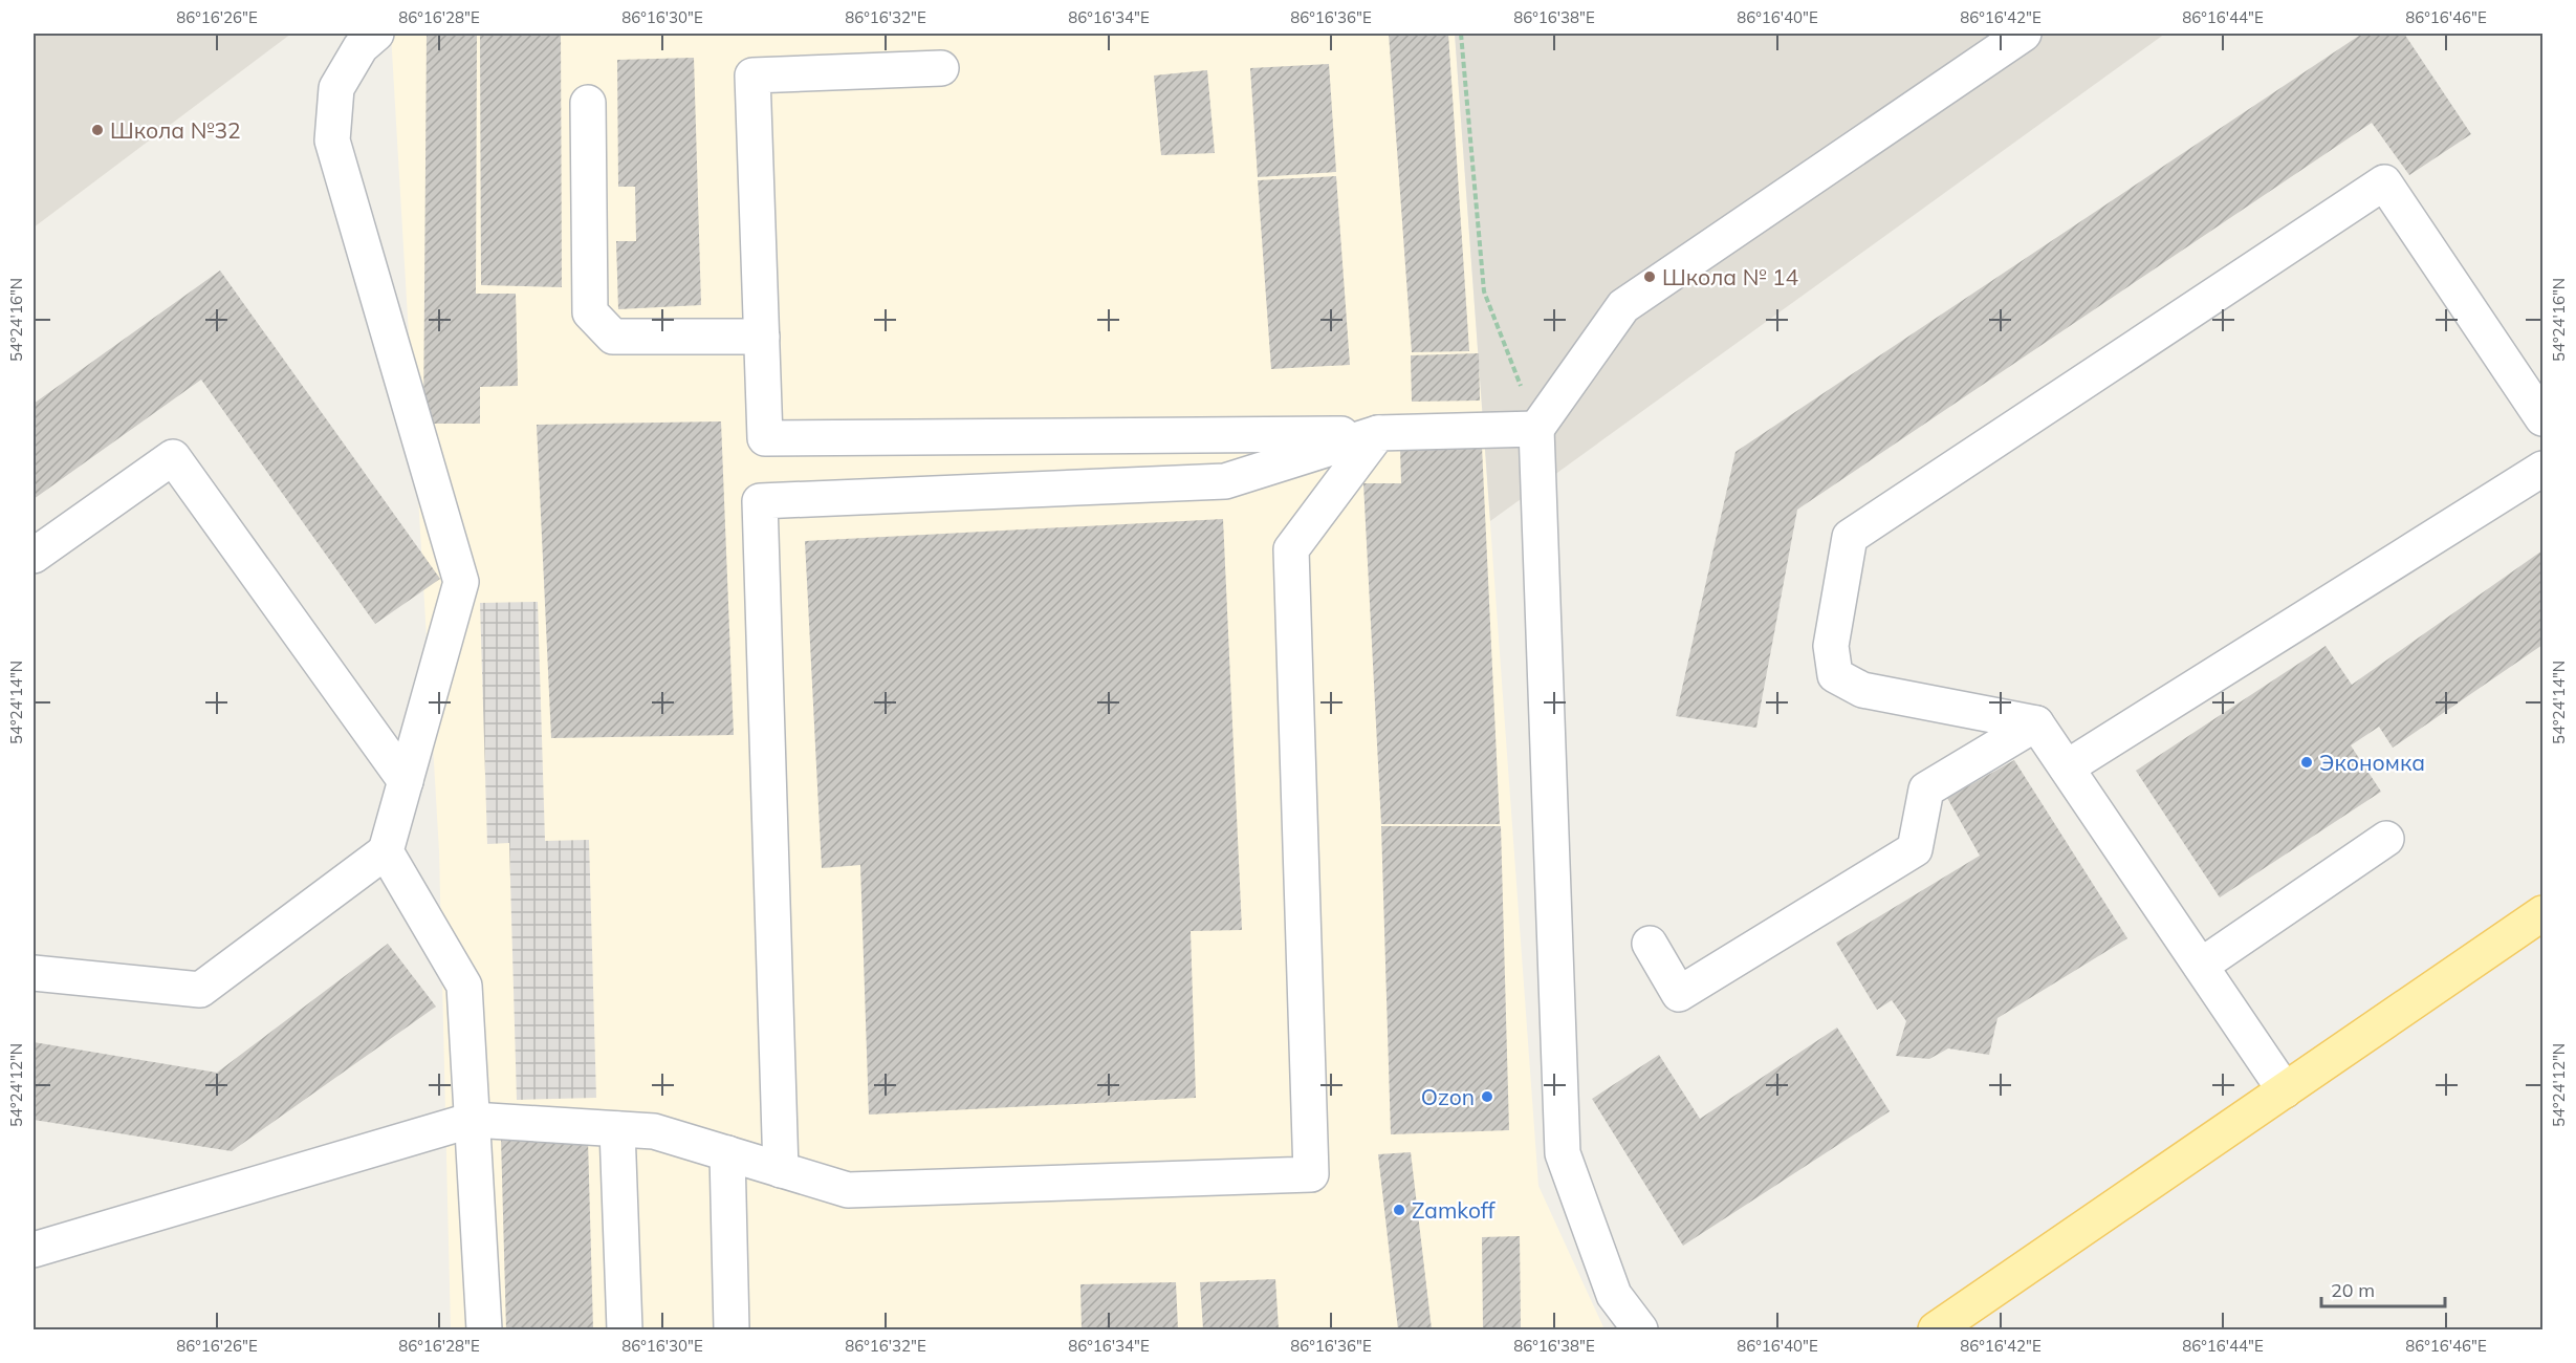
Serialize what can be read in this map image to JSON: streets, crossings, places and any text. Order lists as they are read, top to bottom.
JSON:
{
  "places": [
    "Школа №32",
    "Школа № 14",
    "Экономка",
    "Ozon",
    "Zamkoff"
  ],
  "scale_bar": "20 m",
  "coordinates": [
    "86°16'26\"E",
    "86°16'28\"E",
    "86°16'30\"E",
    "86°16'32\"E",
    "86°16'34\"E",
    "86°16'36\"E",
    "86°16'38\"E",
    "86°16'40\"E",
    "86°16'42\"E",
    "86°16'44\"E",
    "86°16'46\"E",
    "54°24'16\"N",
    "54°24'14\"N",
    "54°24'12\"N"
  ]
}
